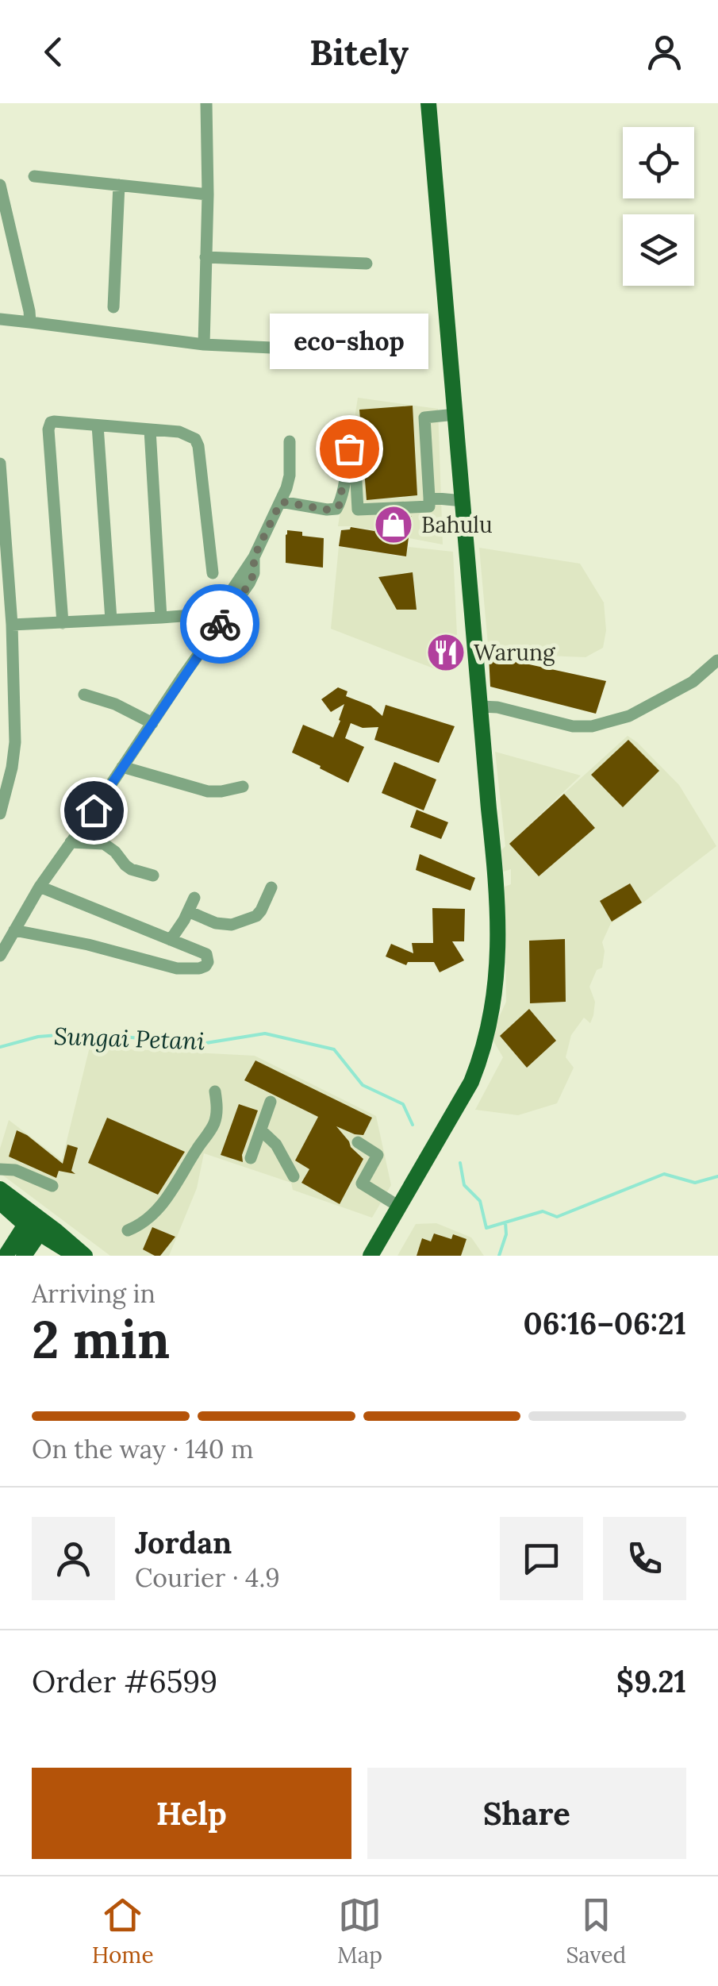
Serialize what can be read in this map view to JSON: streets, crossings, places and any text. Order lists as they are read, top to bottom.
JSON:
{
  "water": ["Sungai Petani"],
  "places": {
    "other": ["eco-shop"],
    "shop": ["Bahulu"],
    "restaurant": ["Warung"]
  },
  "page": {
    "header": "Bitely",
    "bubble": "eco-shop",
    "heading": ["2 min", "Arriving in", "06:16–06:21"],
    "panel": [
      "Jordan",
      "Courier · 4.9",
      "Order #6599",
      "$9.21"
    ],
    "bar": "On the way · 140 m",
    "buttons": ["Help", "Share"],
    "tabs": ["Home", "Map", "Saved"]
  }
}
